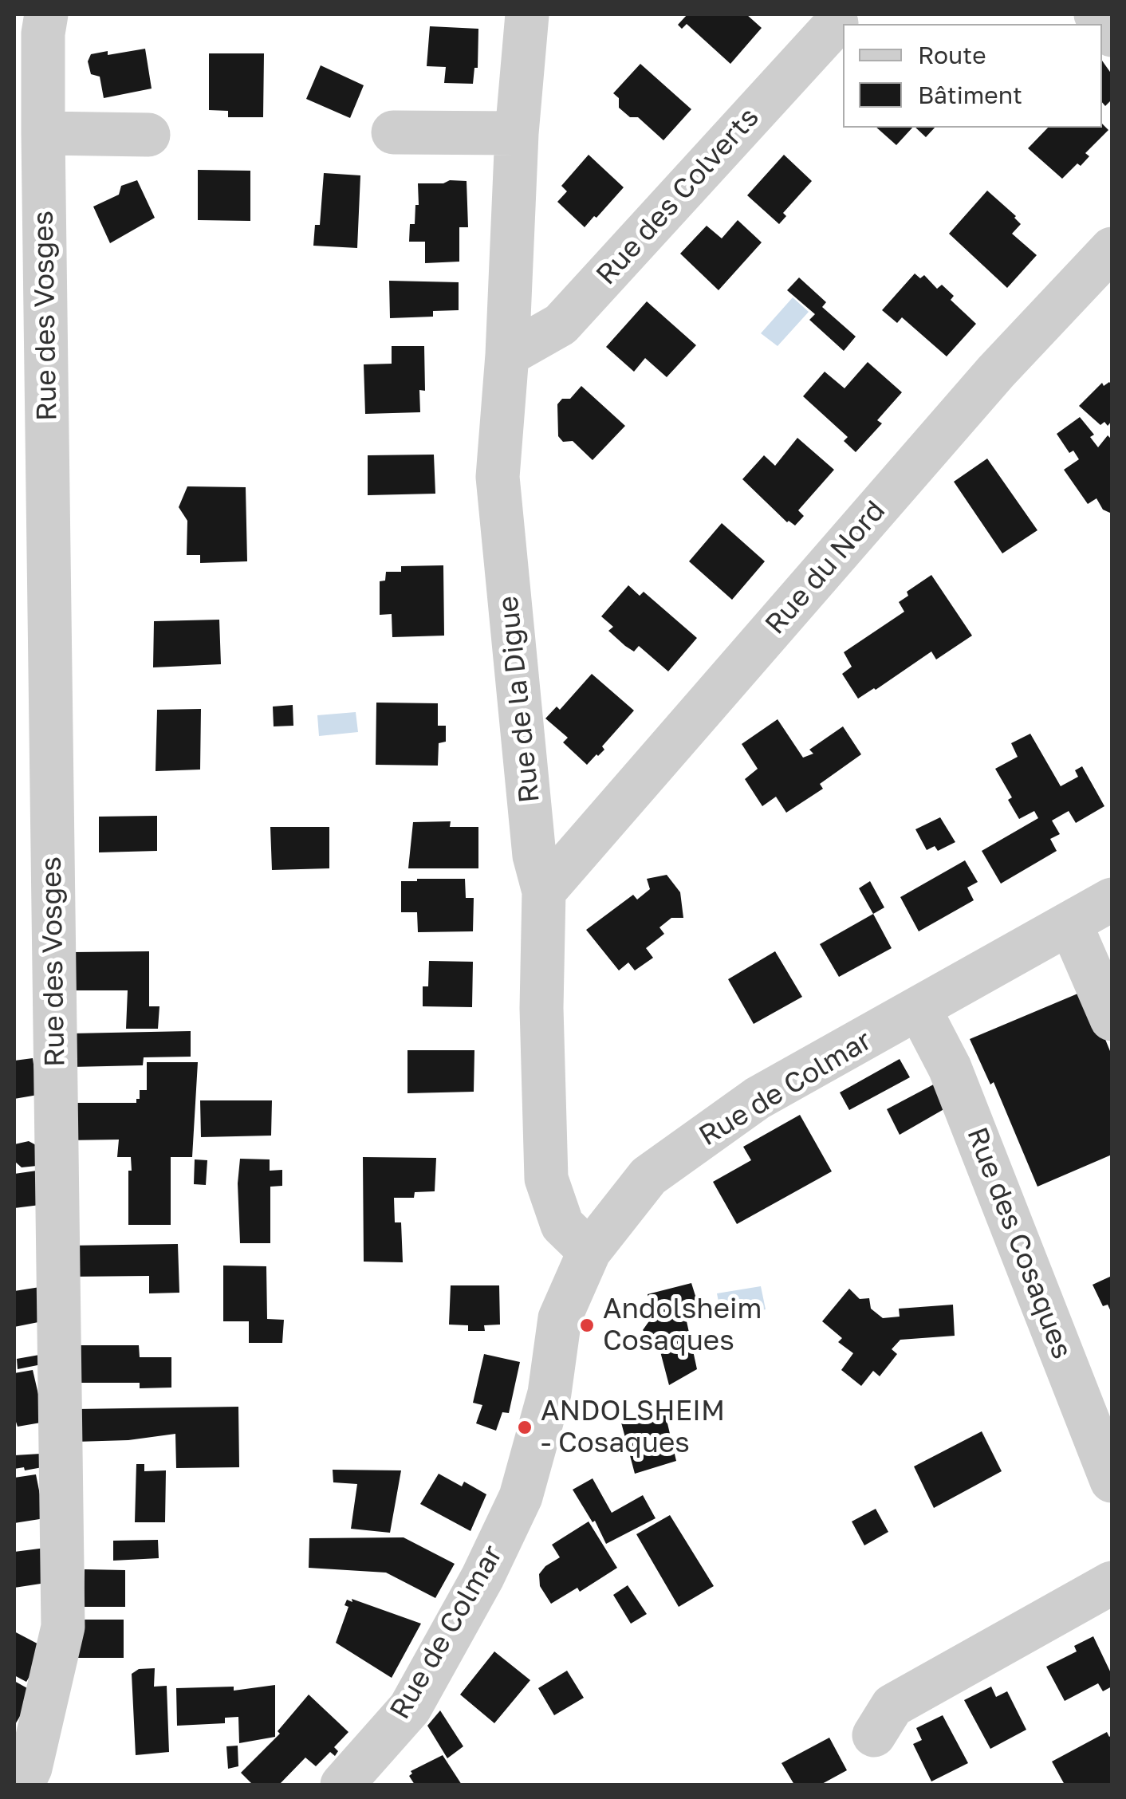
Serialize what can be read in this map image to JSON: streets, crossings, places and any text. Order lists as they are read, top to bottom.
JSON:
{
  "streets": {
    "street": [
      "Rue des Colverts",
      "Rue des Vosges",
      "Rue du Nord",
      "Rue de la Digue",
      "Rue de Colmar",
      "Rue des Cosaques"
    ]
  },
  "crossings": [
    ["Rue des Colverts", "Rue de la Digue"],
    ["Rue du Nord", "Rue de la Digue"],
    ["Rue de la Digue", "Rue de Colmar"],
    ["Rue de Colmar", "Rue des Cosaques"]
  ],
  "places": ["Andolsheim Cosaques", "ANDOLSHEIM - Cosaques"],
  "legend": ["Route", "Bâtiment"]
}
